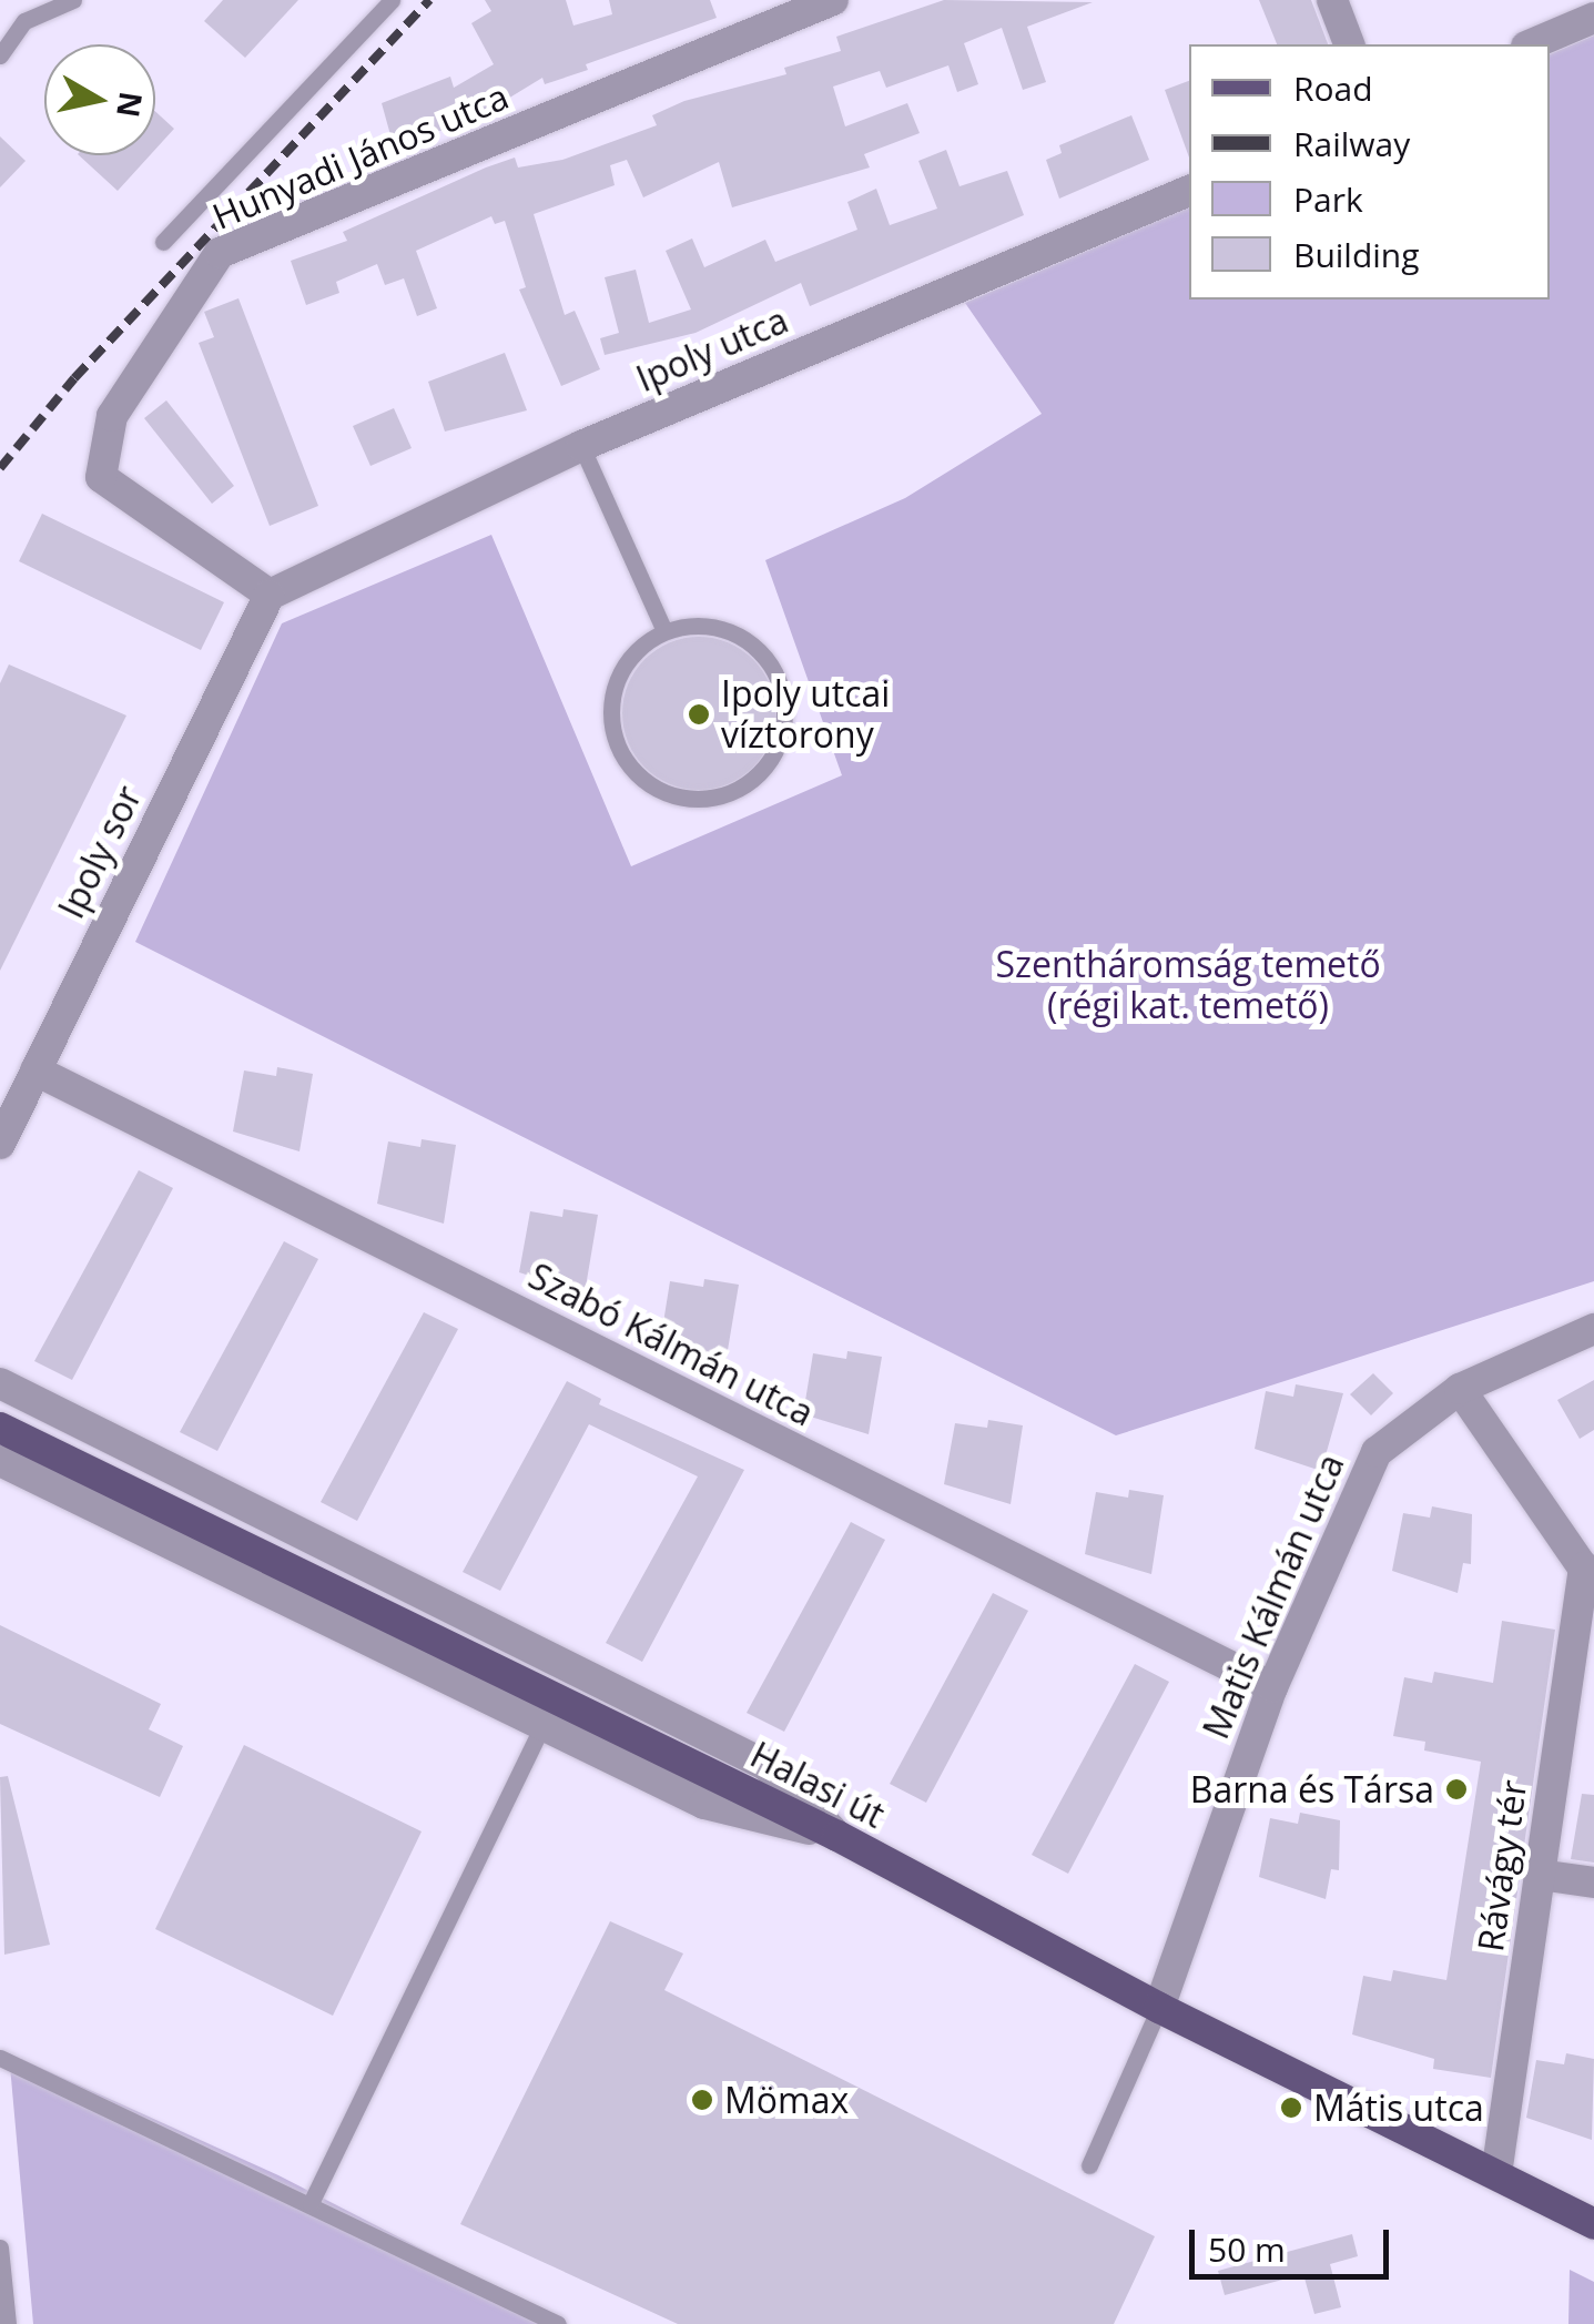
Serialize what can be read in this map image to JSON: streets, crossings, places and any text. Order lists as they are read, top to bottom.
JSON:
{
  "streets": {
    "main road": ["Halasi út"],
    "street": [
      "Hunyadi János utca",
      "Ipoly utca",
      "Ipoly sor",
      "Szabó Kálmán utca",
      "Matis Kálmán utca",
      "Rávágy tér"
    ]
  },
  "crossings": [
    ["Hunyadi János utca", "Ipoly utca"],
    ["Hunyadi János utca", "Ipoly sor"],
    ["Ipoly utca", "Ipoly sor"],
    ["Ipoly sor", "Szabó Kálmán utca"],
    ["Szabó Kálmán utca", "Matis Kálmán utca"],
    ["Matis Kálmán utca", "Halasi út"],
    ["Halasi út", "Rávágy tér"]
  ],
  "parks": ["Szentháromság temető (régi kat. temető)"],
  "places": [
    "Ipoly utcai víztorony",
    "Barna és Társa",
    "Mömax",
    "Mátis utca"
  ],
  "legend": [
    "Road",
    "Railway",
    "Park",
    "Building"
  ],
  "scale_bar": "50 m",
  "north": "right"
}
